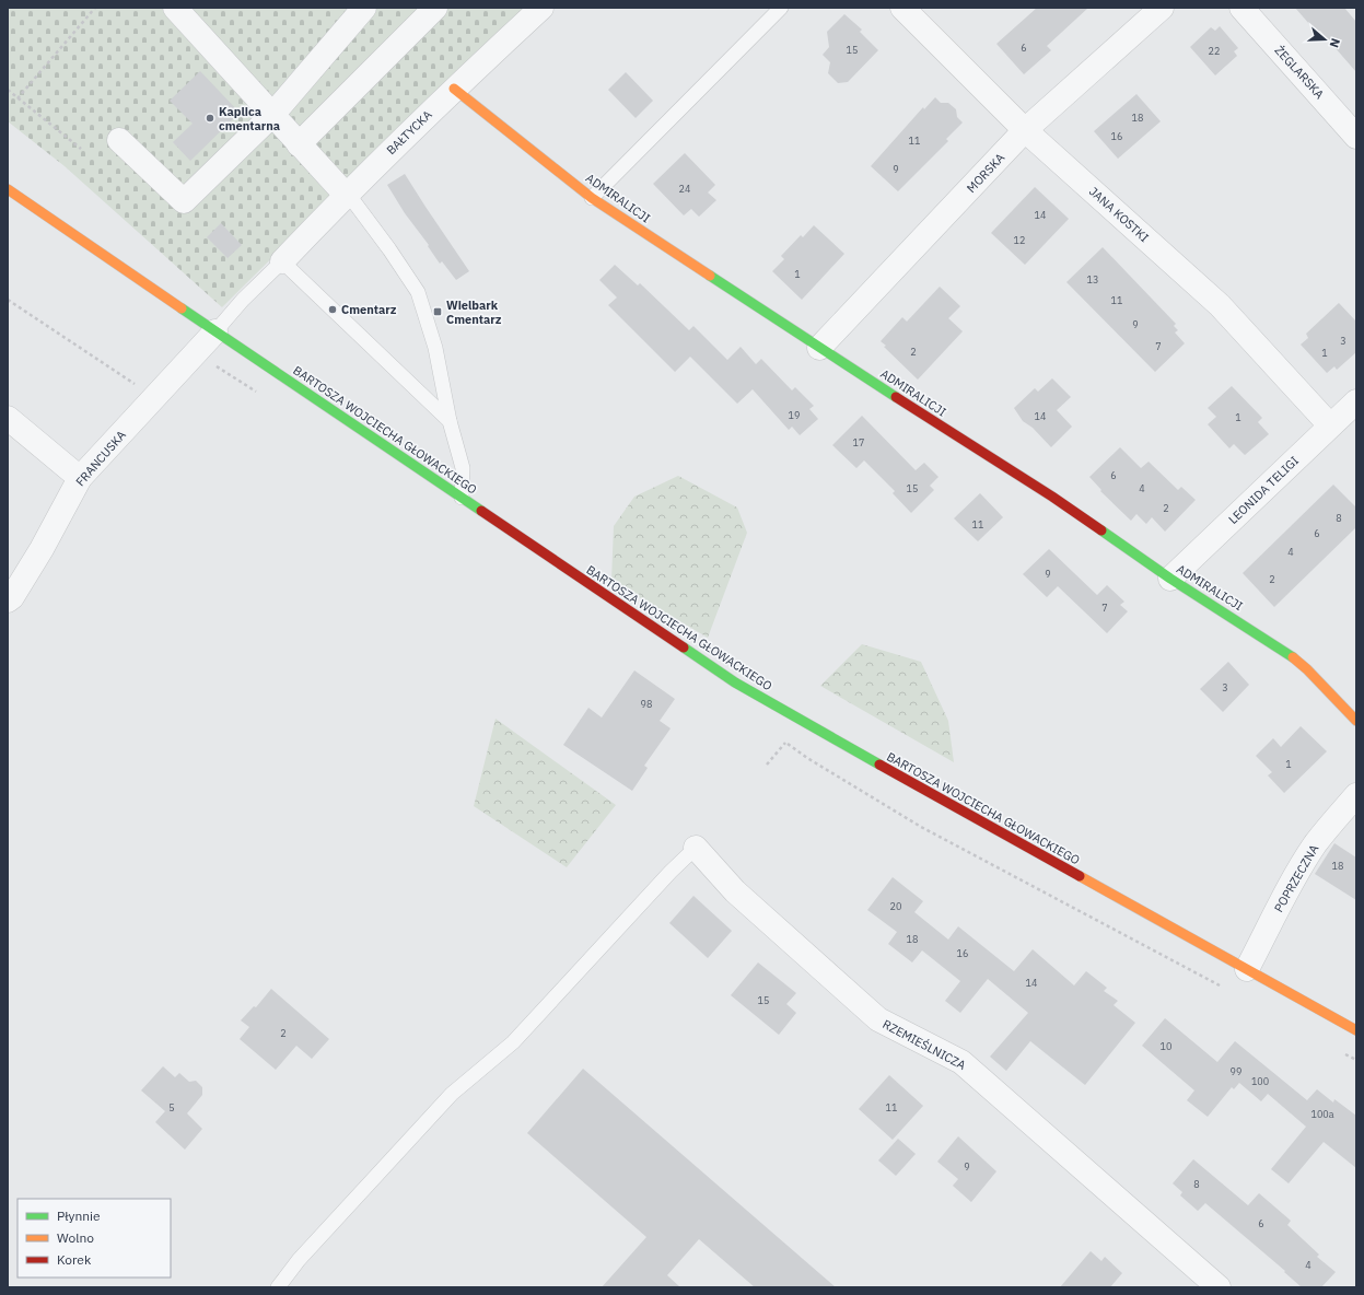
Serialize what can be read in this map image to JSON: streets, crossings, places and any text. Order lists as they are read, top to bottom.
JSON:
{
  "streets": {
    "main road": ["ADMIRALICJI", "BARTOSZA WOJCIECHA GŁOWACKIEGO"],
    "street": [
      "ŻEGLARSKA",
      "BAŁTYCKA",
      "MORSKA",
      "JANA KOSTKI",
      "FRANCUSKA",
      "LEONIDA TELIGI",
      "POPRZECZNA",
      "RZEMIEŚLNICZA"
    ]
  },
  "crossings": [
    ["BAŁTYCKA", "ADMIRALICJI"],
    ["MORSKA", "ADMIRALICJI"],
    ["MORSKA", "JANA KOSTKI"],
    ["ADMIRALICJI", "LEONIDA TELIGI"],
    ["JANA KOSTKI", "LEONIDA TELIGI"],
    ["BARTOSZA WOJCIECHA GŁOWACKIEGO", "FRANCUSKA"],
    ["BARTOSZA WOJCIECHA GŁOWACKIEGO", "POPRZECZNA"]
  ],
  "places": {
    "other": ["Kaplica cmentarna", "Cmentarz"],
    "transit": ["Wielbark Cmentarz"]
  },
  "house_numbers": [
    "6",
    "15",
    "22",
    "18",
    "16",
    "11",
    "9",
    "24",
    "14",
    "12",
    "1",
    "13",
    "11",
    "9",
    "3",
    "7",
    "2",
    "1",
    "19",
    "14",
    "1",
    "17",
    "6",
    "15",
    "4",
    "2",
    "8",
    "11",
    "6",
    "4",
    "9",
    "2",
    "7",
    "3",
    "98",
    "1",
    "18",
    "20",
    "18",
    "16",
    "14",
    "15",
    "2",
    "10",
    "99",
    "100",
    "5",
    "11",
    "100a",
    "9",
    "8",
    "6",
    "4"
  ],
  "legend": ["Płynnie", "Wolno", "Korek"],
  "north": "right"
}
